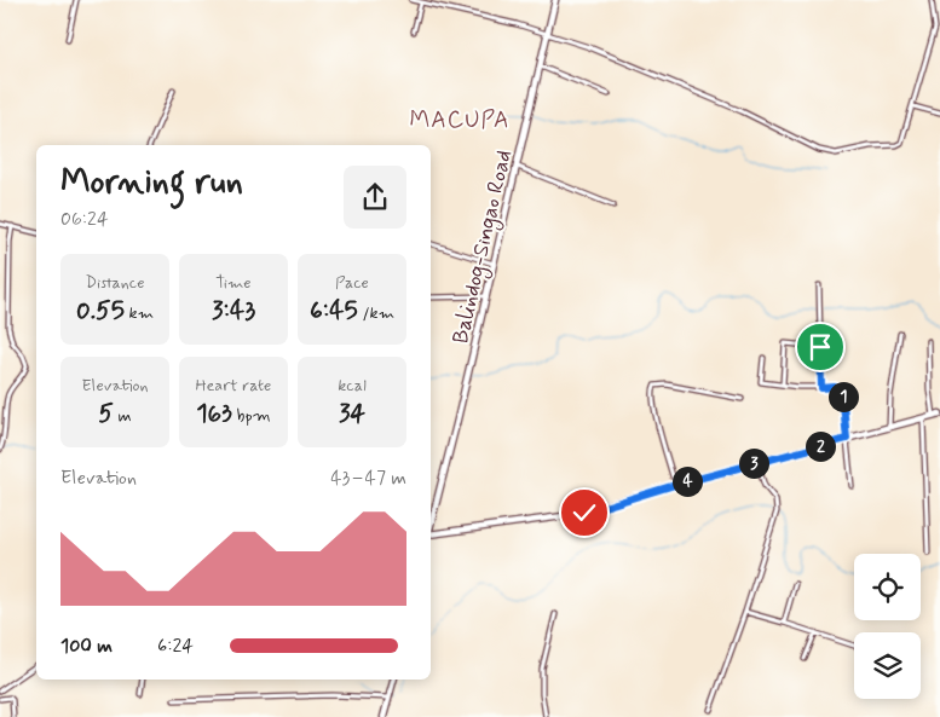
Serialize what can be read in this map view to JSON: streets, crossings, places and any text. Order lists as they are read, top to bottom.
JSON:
{
  "streets": {
    "street": ["Balindog-Singao Road"]
  },
  "districts": ["MACUPA"],
  "page": {
    "heading": ["Morning run", "06:24"],
    "stats": [
      ["Distance", "0.55 km"],
      ["Time", "3:43"],
      ["Pace", "6:45 /km"],
      ["Elevation", "5 m"],
      ["Heart rate", "163 bpm"],
      ["kcal", "34"]
    ],
    "pins": [
      "1",
      "2",
      "3",
      "4"
    ],
    "chart": ["Elevation", "43–47 m"],
    "list": [
      {
        "name": "100 m",
        "note": "6:24"
      }
    ]
  }
}
